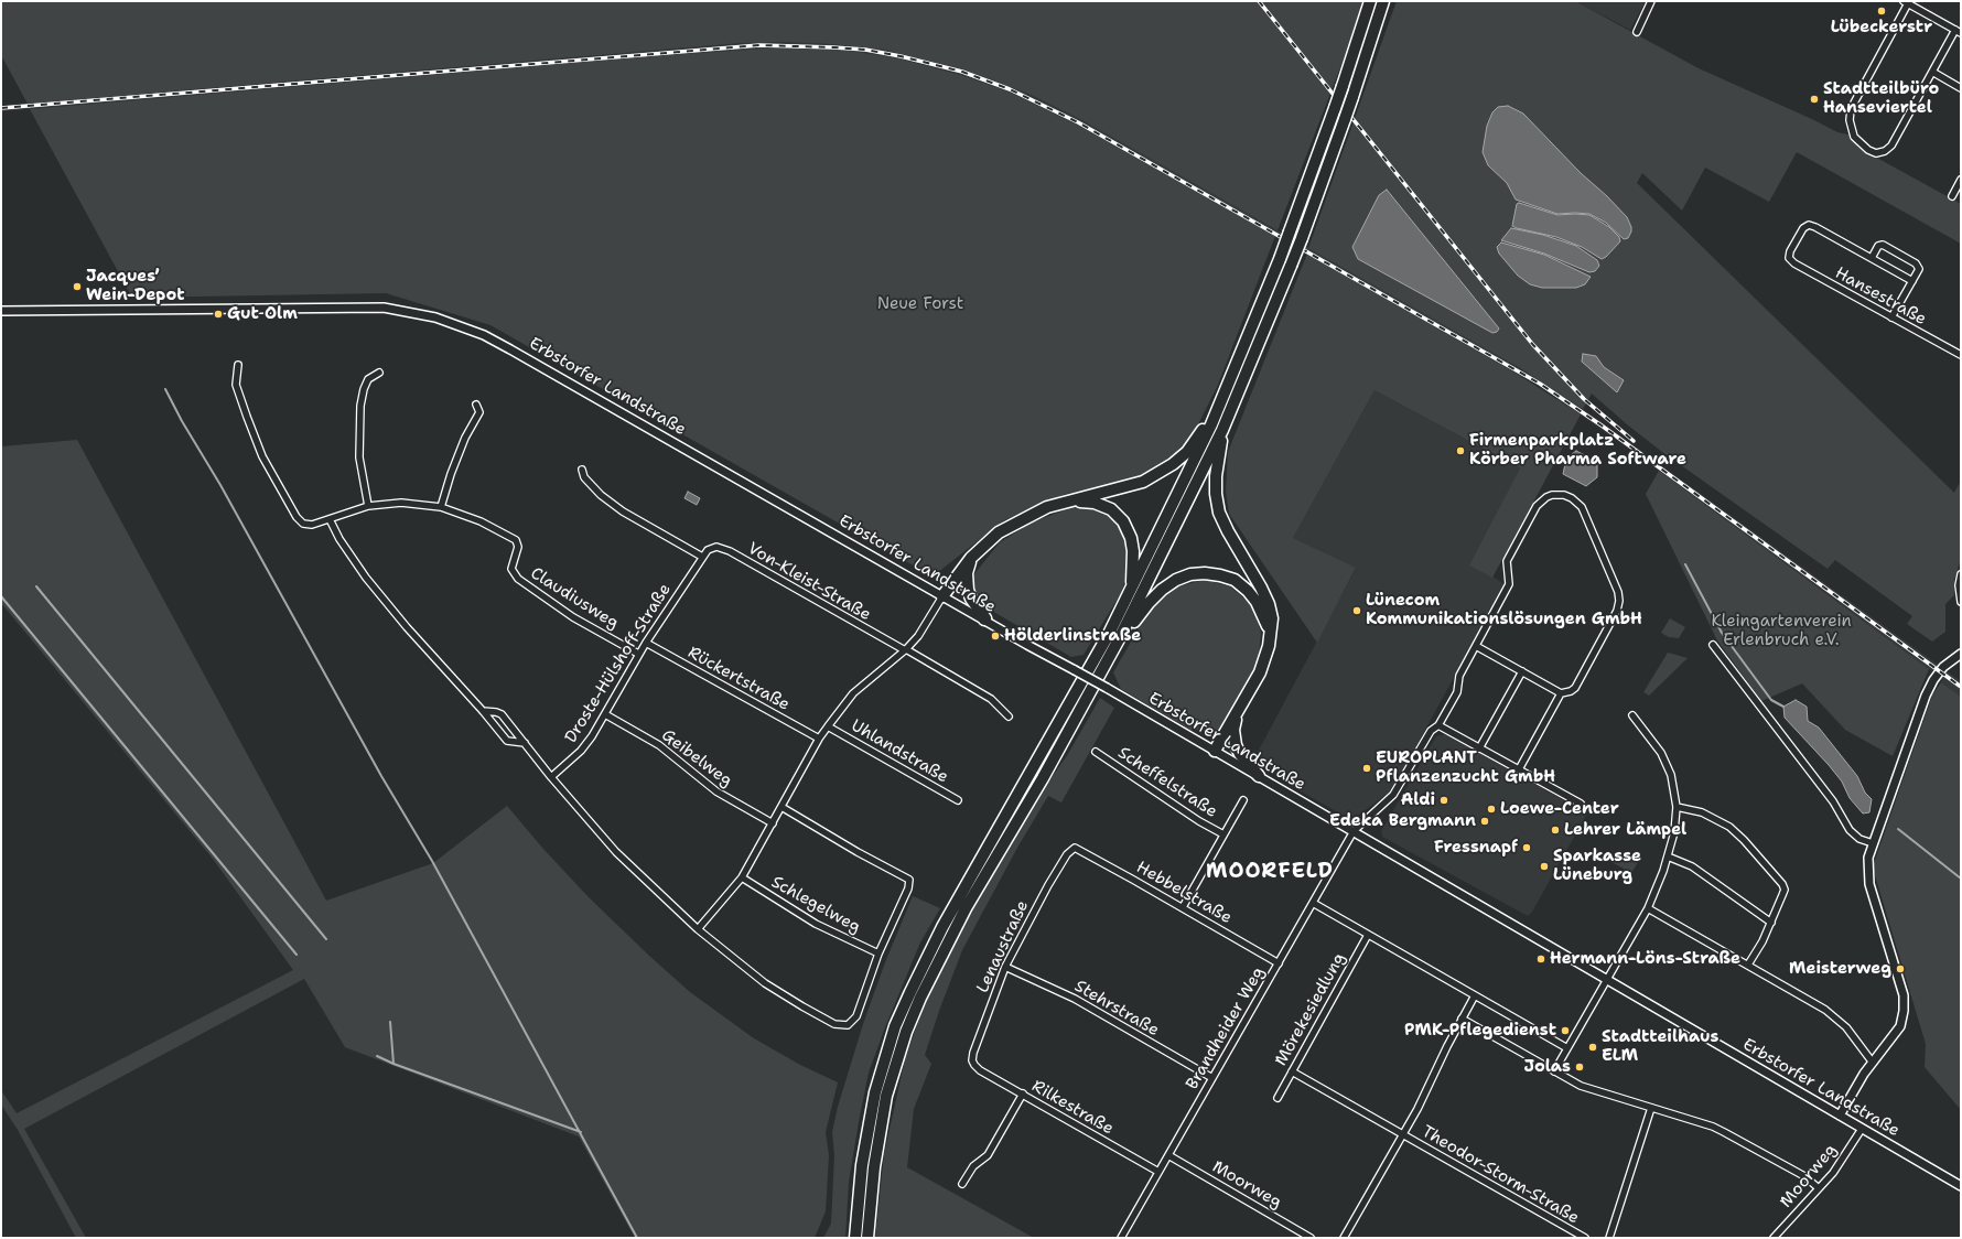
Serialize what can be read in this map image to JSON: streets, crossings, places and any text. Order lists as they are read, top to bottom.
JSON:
{
  "streets": {
    "street": [
      "Hansestraße",
      "Erbstorfer Landstraße",
      "Von-Kleist-Straße",
      "Claudiusweg",
      "Droste-Hülshoff-Straße",
      "Rückertstraße",
      "Uhlandstraße",
      "Geibelweg",
      "Scheffelstraße",
      "Hebbelstraße",
      "Schlegelweg",
      "Lenaustraße",
      "Stehrstraße",
      "Mörekesiedlung",
      "Brandheider Weg",
      "Rilkestraße",
      "Theodor-Storm-Straße",
      "Moorweg"
    ]
  },
  "crossings": [
    ["Erbstorfer Landstraße", "Brandheider Weg"],
    ["Erbstorfer Landstraße", "Moorweg"],
    ["Von-Kleist-Straße", "Droste-Hülshoff-Straße"],
    ["Claudiusweg", "Droste-Hülshoff-Straße"],
    ["Droste-Hülshoff-Straße", "Rückertstraße"],
    ["Droste-Hülshoff-Straße", "Geibelweg"],
    ["Scheffelstraße", "Hebbelstraße"],
    ["Hebbelstraße", "Lenaustraße"],
    ["Hebbelstraße", "Brandheider Weg"],
    ["Lenaustraße", "Stehrstraße"],
    ["Lenaustraße", "Rilkestraße"],
    ["Stehrstraße", "Brandheider Weg"],
    ["Mörekesiedlung", "Theodor-Storm-Straße"],
    ["Brandheider Weg", "Rilkestraße"],
    ["Brandheider Weg", "Moorweg"]
  ],
  "districts": ["MOORFELD"],
  "parks": ["Neue Forst", "Kleingartenverein Erlenbruch e.V."],
  "places": [
    "Lübeckerstr",
    "Stadtteilbüro Hanseviertel",
    "Jacques’ Wein-Depot",
    "Gut Olm",
    "Firmenparkplatz Körber Pharma Software",
    "Lünecom Kommunikationslösungen GmbH",
    "Hölderlinstraße",
    "EUROPLANT Pflanzenzucht GmbH",
    "Aldi",
    "Loewe-Center",
    "Edeka Bergmann",
    "Lehrer Lämpel",
    "Fressnapf",
    "Sparkasse Lüneburg",
    "Hermann-Löns-Straße",
    "Meisterweg",
    "PMK-Pflegedienst",
    "Stadtteilhaus ELM",
    "Jolas"
  ]
}
